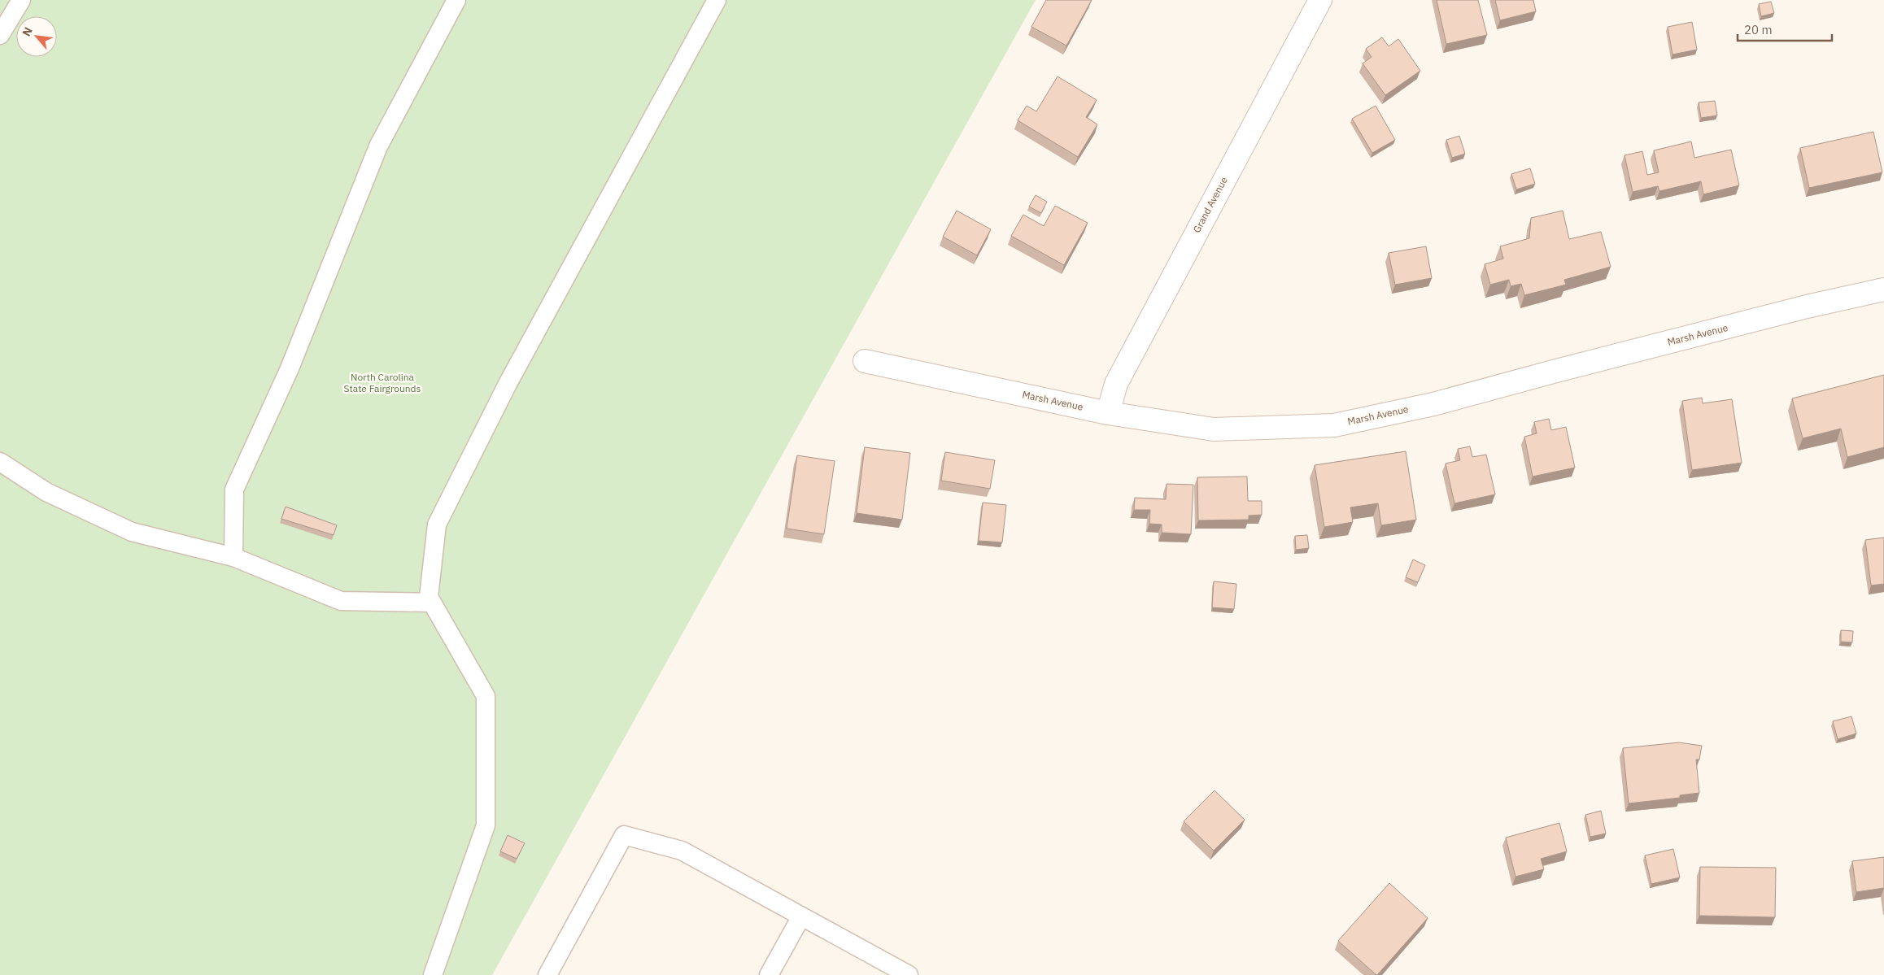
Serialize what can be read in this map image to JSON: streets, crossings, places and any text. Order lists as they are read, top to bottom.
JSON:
{
  "streets": {
    "street": ["Grand Avenue", "Marsh Avenue"]
  },
  "crossings": [
    ["Grand Avenue", "Marsh Avenue"]
  ],
  "parks": ["North Carolina State Fairgrounds"],
  "scale_bar": "20 m",
  "north": "top left"
}
